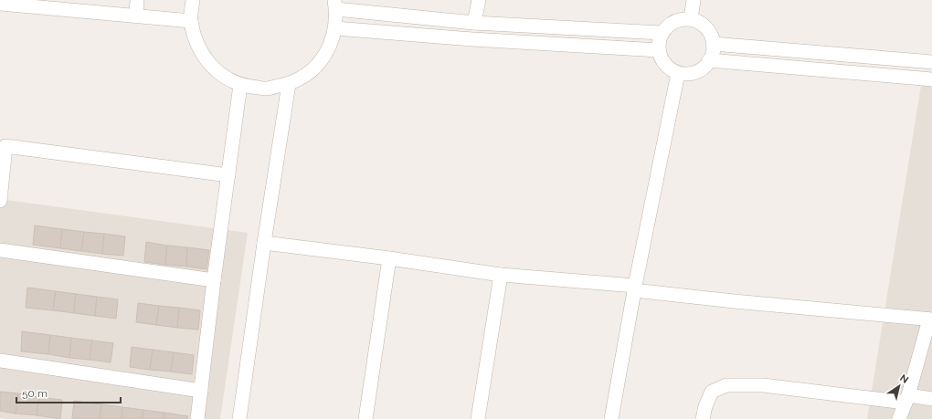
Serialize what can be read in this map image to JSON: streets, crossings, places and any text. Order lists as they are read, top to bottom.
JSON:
{
  "scale_bar": "50 m",
  "north": "top right"
}
